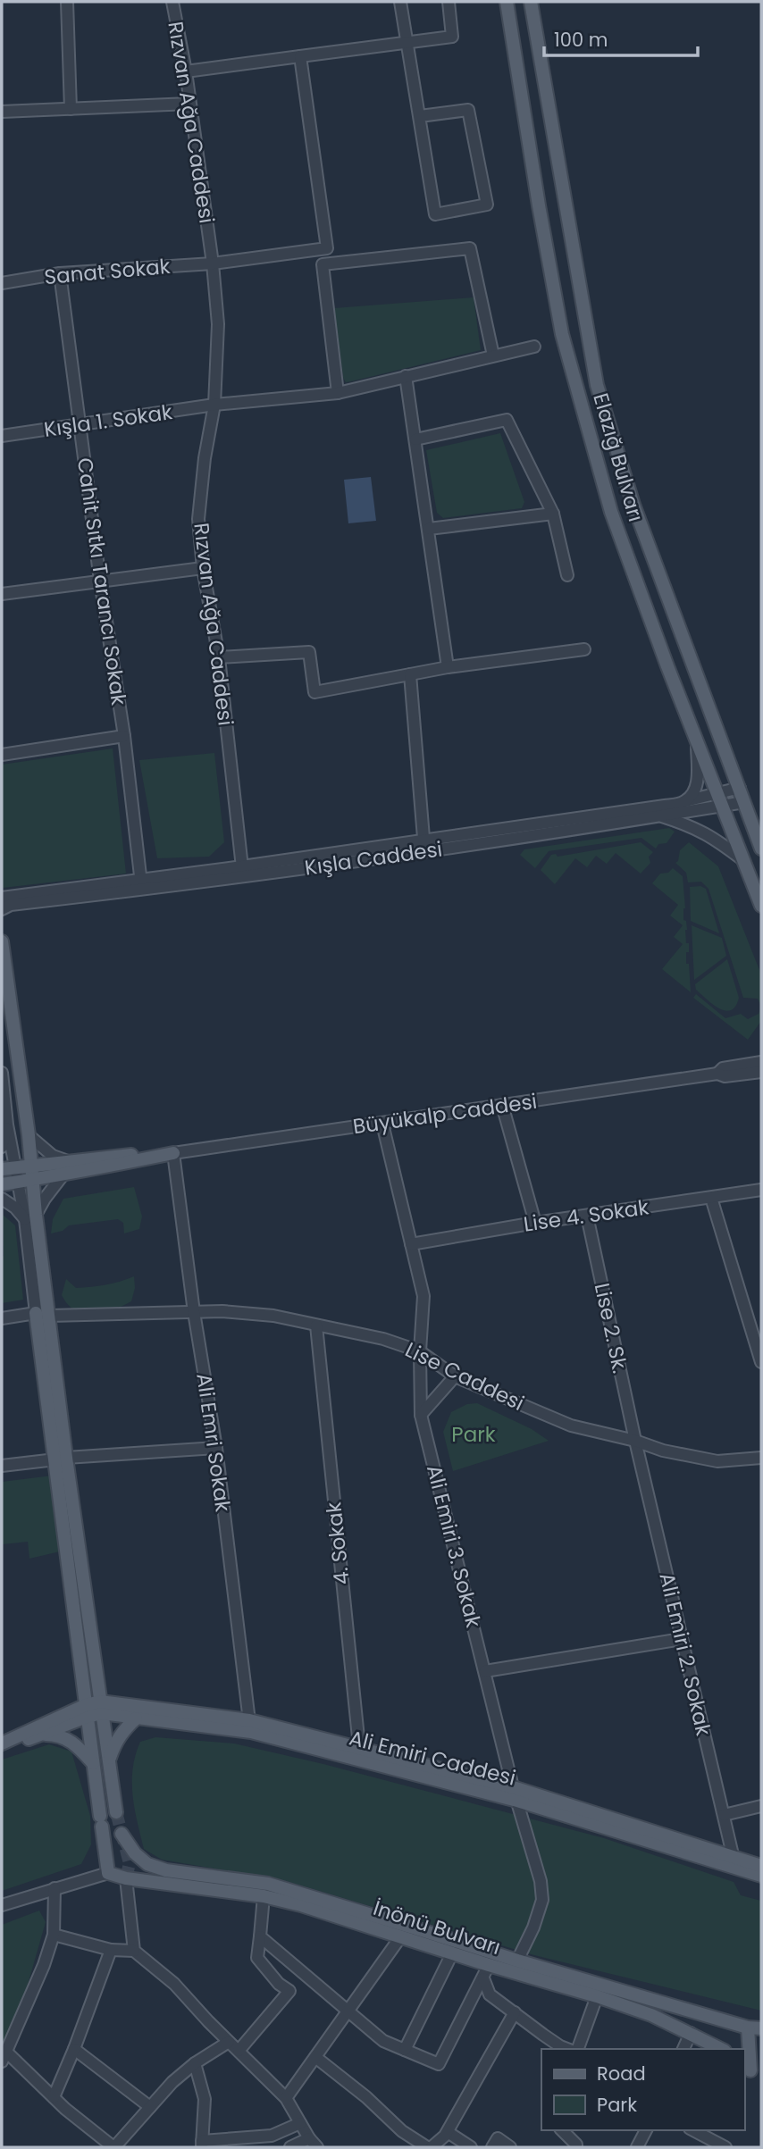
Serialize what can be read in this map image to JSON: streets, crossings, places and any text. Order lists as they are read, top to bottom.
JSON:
{
  "streets": {
    "main road": ["Elazığ Bulvarı", "Ali Emiri Caddesi", "İnönü Bulvarı"],
    "street": [
      "Rızvan Ağa Caddesi",
      "Sanat Sokak",
      "Kışla 1. Sokak",
      "Cahit Sıtkı Tarancı Sokak",
      "Kışla Caddesi",
      "Büyükalp Caddesi",
      "Lise 4. Sokak",
      "Lise 2. Sk.",
      "Lise Caddesi",
      "Ali Emri Sokak",
      "4. Sokak",
      "Ali Emiri 3. Sokak",
      "Ali Emiri 2. Sokak"
    ]
  },
  "crossings": [
    ["Rızvan Ağa Caddesi", "Sanat Sokak"],
    ["Rızvan Ağa Caddesi", "Kışla 1. Sokak"],
    ["Rızvan Ağa Caddesi", "Kışla Caddesi"],
    ["Sanat Sokak", "Cahit Sıtkı Tarancı Sokak"],
    ["Kışla 1. Sokak", "Cahit Sıtkı Tarancı Sokak"],
    ["Elazığ Bulvarı", "Kışla Caddesi"],
    ["Cahit Sıtkı Tarancı Sokak", "Kışla Caddesi"],
    ["Büyükalp Caddesi", "Ali Emri Sokak"],
    ["Büyükalp Caddesi", "Ali Emiri 3. Sokak"],
    ["Lise 4. Sokak", "Lise 2. Sk."],
    ["Lise 4. Sokak", "Ali Emiri 3. Sokak"],
    ["Lise 2. Sk.", "Lise Caddesi"],
    ["Lise 2. Sk.", "Ali Emiri 2. Sokak"],
    ["Lise Caddesi", "Ali Emri Sokak"],
    ["Lise Caddesi", "4. Sokak"],
    ["Lise Caddesi", "Ali Emiri 3. Sokak"],
    ["Lise Caddesi", "Ali Emiri 2. Sokak"],
    ["Ali Emri Sokak", "Ali Emiri Caddesi"],
    ["4. Sokak", "Ali Emiri Caddesi"],
    ["Ali Emiri 3. Sokak", "Ali Emiri Caddesi"],
    ["Ali Emiri 2. Sokak", "Ali Emiri Caddesi"]
  ],
  "parks": ["Park"],
  "legend": ["Road", "Park"],
  "scale_bar": "100 m"
}
